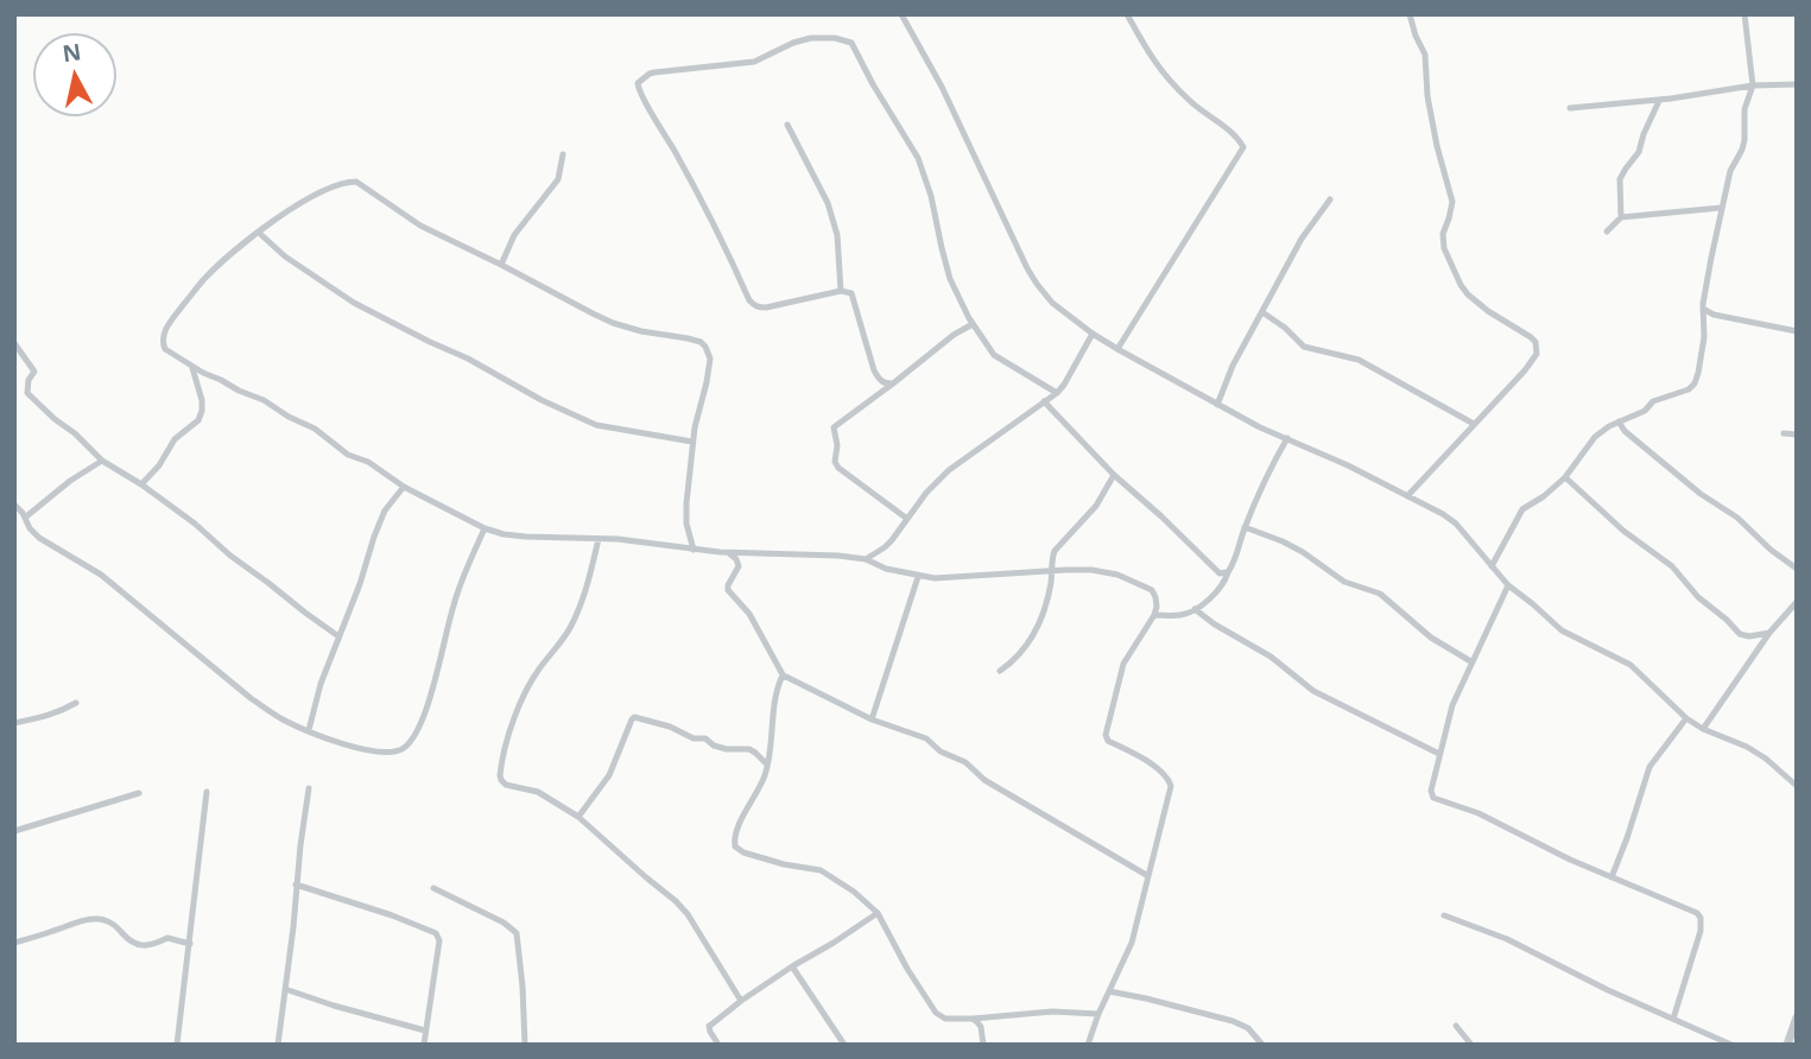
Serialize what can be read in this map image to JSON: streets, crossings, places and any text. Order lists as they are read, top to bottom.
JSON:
{
  "north": "top"
}
